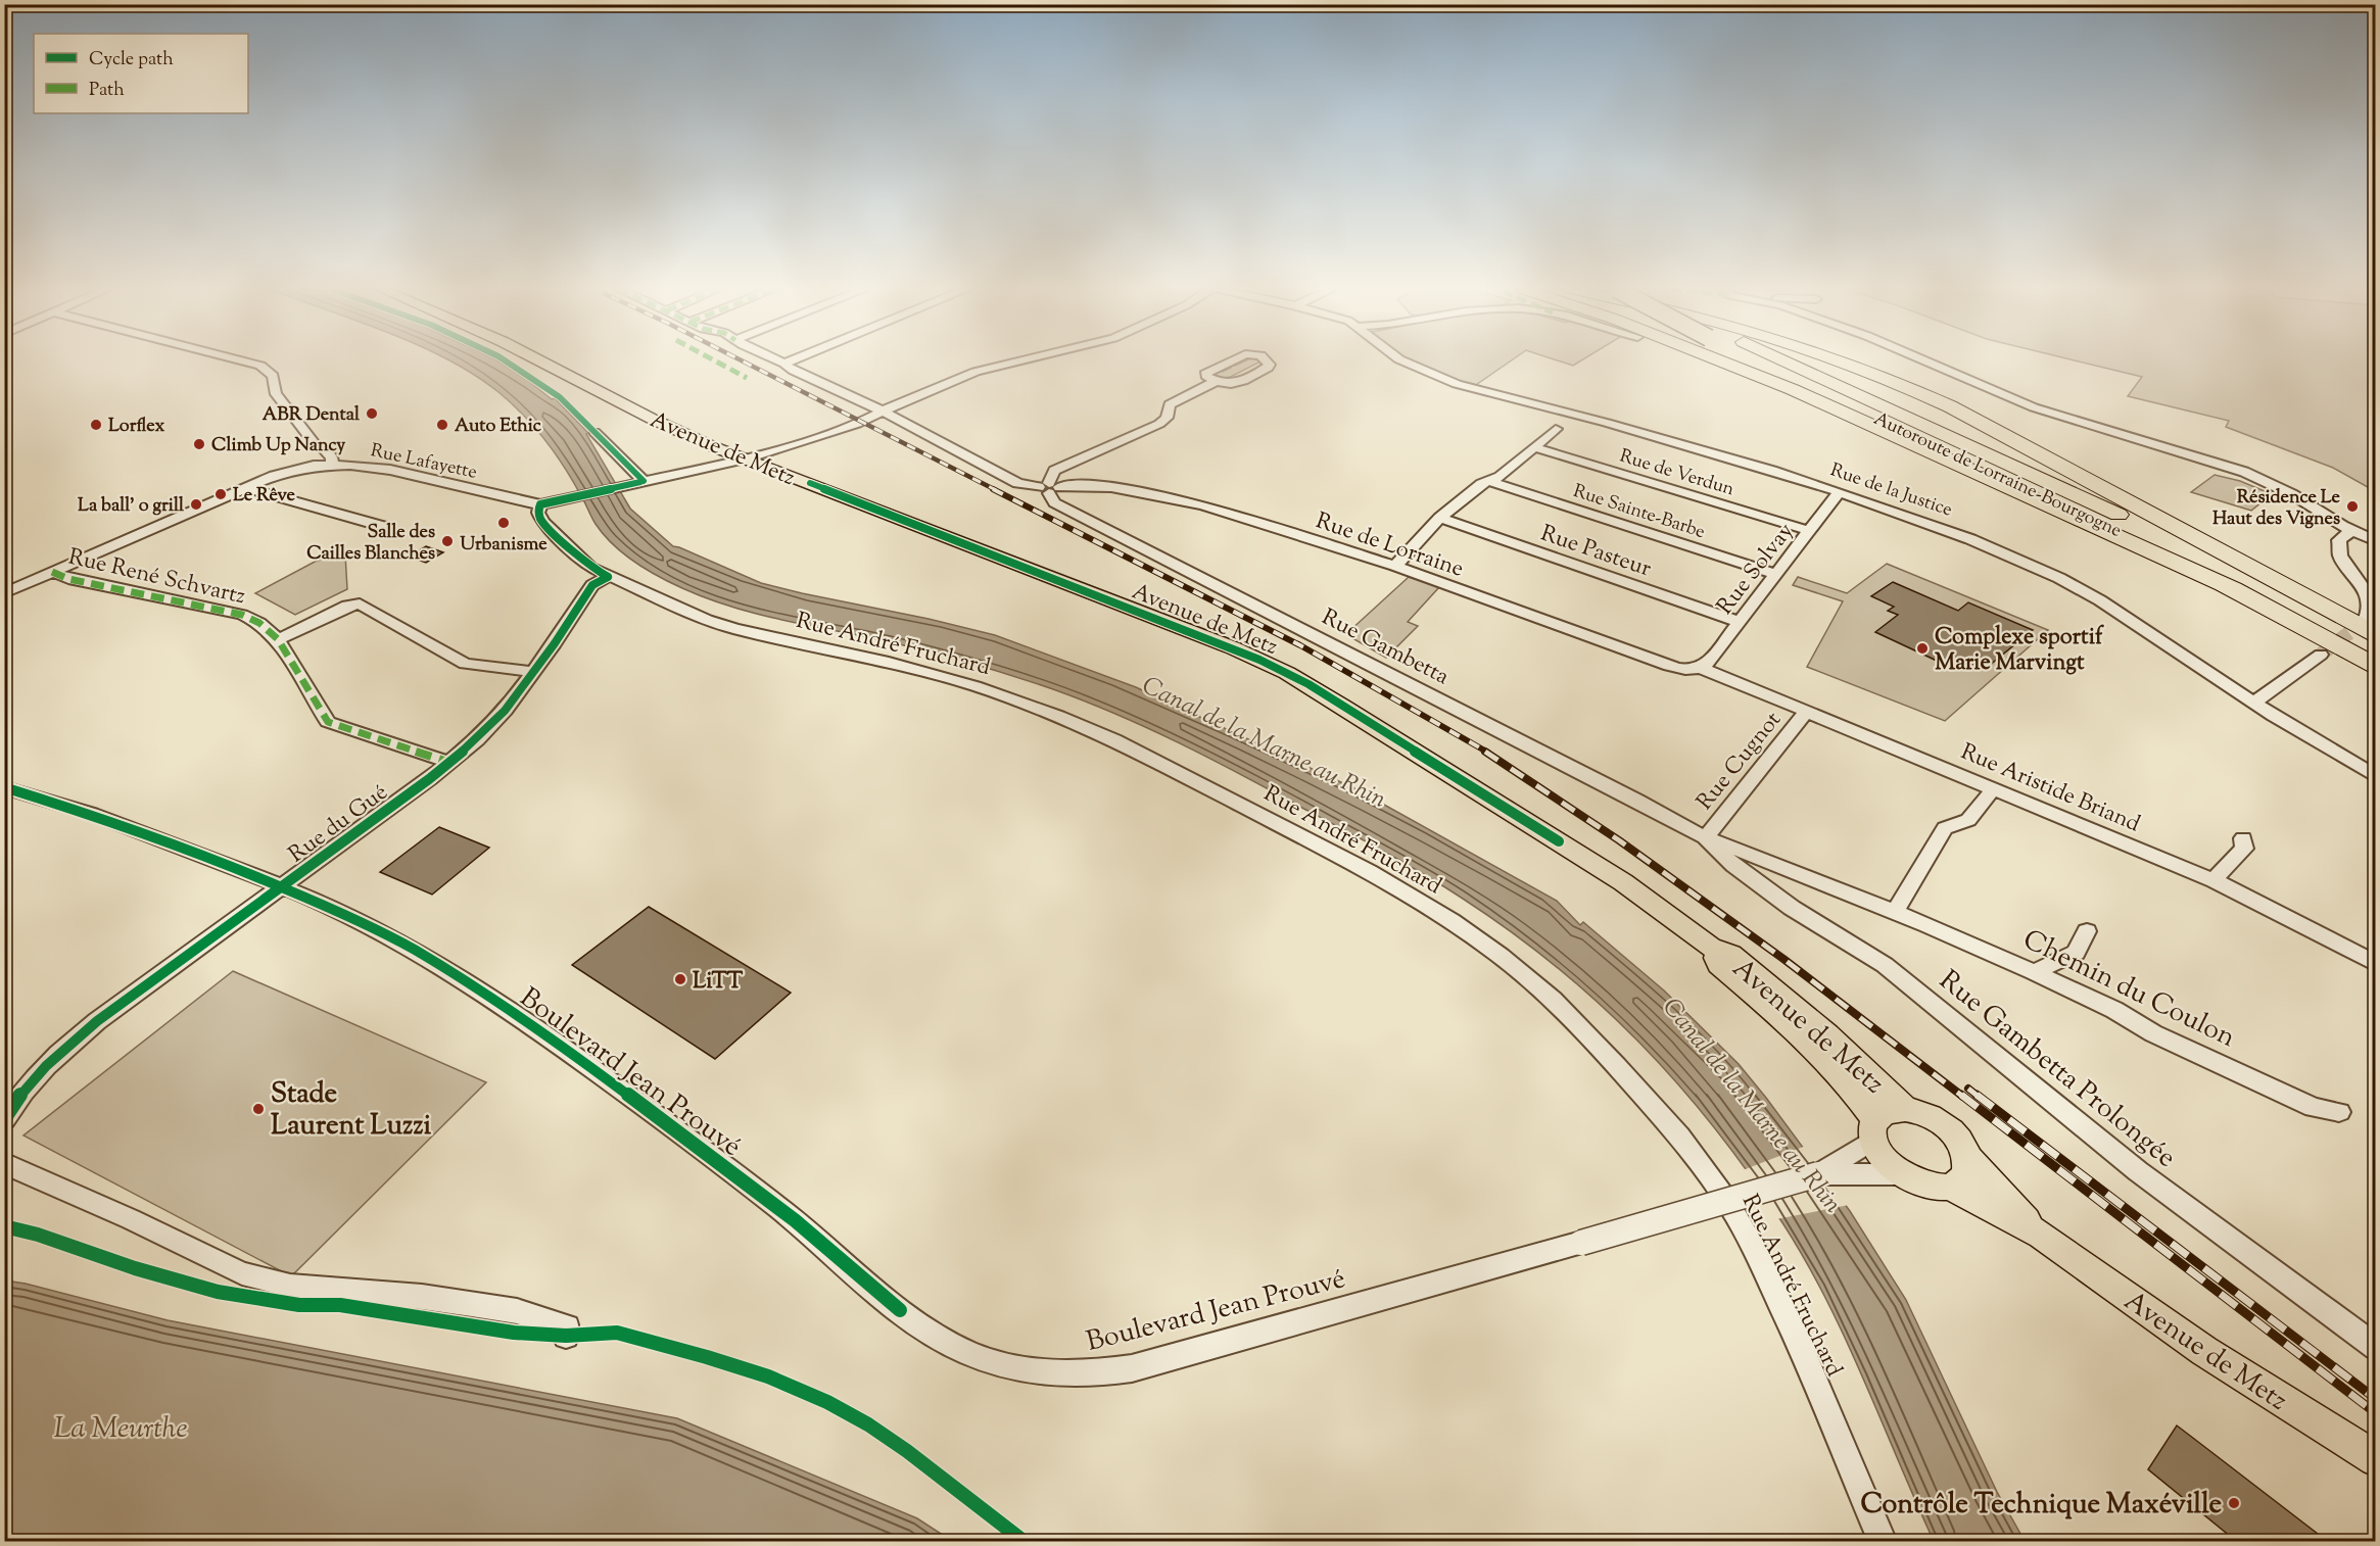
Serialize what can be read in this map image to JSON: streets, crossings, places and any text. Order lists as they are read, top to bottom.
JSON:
{
  "streets": {
    "highway": ["Autoroute de Lorraine-Bourgogne"],
    "main road": ["Avenue de Metz"],
    "street": [
      "Rue Lafayette",
      "Rue de Verdun",
      "Rue de la Justice",
      "Rue Sainte-Barbe",
      "Rue de Lorraine",
      "Rue Pasteur",
      "Rue Solvay",
      "Rue René Schvartz",
      "Rue André Fruchard",
      "Rue Gambetta",
      "Rue Cugnot",
      "Rue Aristide Briand",
      "Rue du Gué",
      "Chemin du Coulon",
      "Rue Gambetta Prolongée",
      "Boulevard Jean Prouvé"
    ]
  },
  "crossings": [
    ["Avenue de Metz", "Rue Lafayette"],
    ["Avenue de Metz", "Boulevard Jean Prouvé"],
    ["Rue Lafayette", "Rue René Schvartz"],
    ["Rue Lafayette", "Rue André Fruchard"],
    ["Rue Lafayette", "Rue Gambetta"],
    ["Rue de Verdun", "Rue Solvay"],
    ["Rue de la Justice", "Rue Solvay"],
    ["Rue Sainte-Barbe", "Rue Solvay"],
    ["Rue de Lorraine", "Rue Solvay"],
    ["Rue de Lorraine", "Rue Gambetta"],
    ["Rue de Lorraine", "Rue Aristide Briand"],
    ["Rue Pasteur", "Rue Solvay"],
    ["Rue Solvay", "Rue Aristide Briand"],
    ["Rue René Schvartz", "Rue du Gué"],
    ["Rue André Fruchard", "Rue du Gué"],
    ["Rue Gambetta", "Rue Cugnot"],
    ["Rue Gambetta", "Chemin du Coulon"],
    ["Rue Gambetta", "Rue Gambetta Prolongée"],
    ["Rue Cugnot", "Rue Aristide Briand"],
    ["Rue Cugnot", "Chemin du Coulon"],
    ["Rue Cugnot", "Rue Gambetta Prolongée"],
    ["Rue du Gué", "Boulevard Jean Prouvé"],
    ["Chemin du Coulon", "Rue Gambetta Prolongée"]
  ],
  "water": ["Canal de la Marne au Rhin", "La Meurthe"],
  "places": [
    "ABR Dental",
    "Lorflex",
    "Auto Ethic",
    "Climb Up Nancy",
    "Le Rêve",
    "La ball' o grill",
    "Résidence Le Haut des Vignes",
    "Urbanisme",
    "Salle des Cailles Blanches",
    "Complexe sportif Marie Marvingt",
    "LiTT",
    "Stade Laurent Luzzi",
    "Contrôle Technique Maxéville"
  ],
  "legend": ["Cycle path", "Path"]
}
